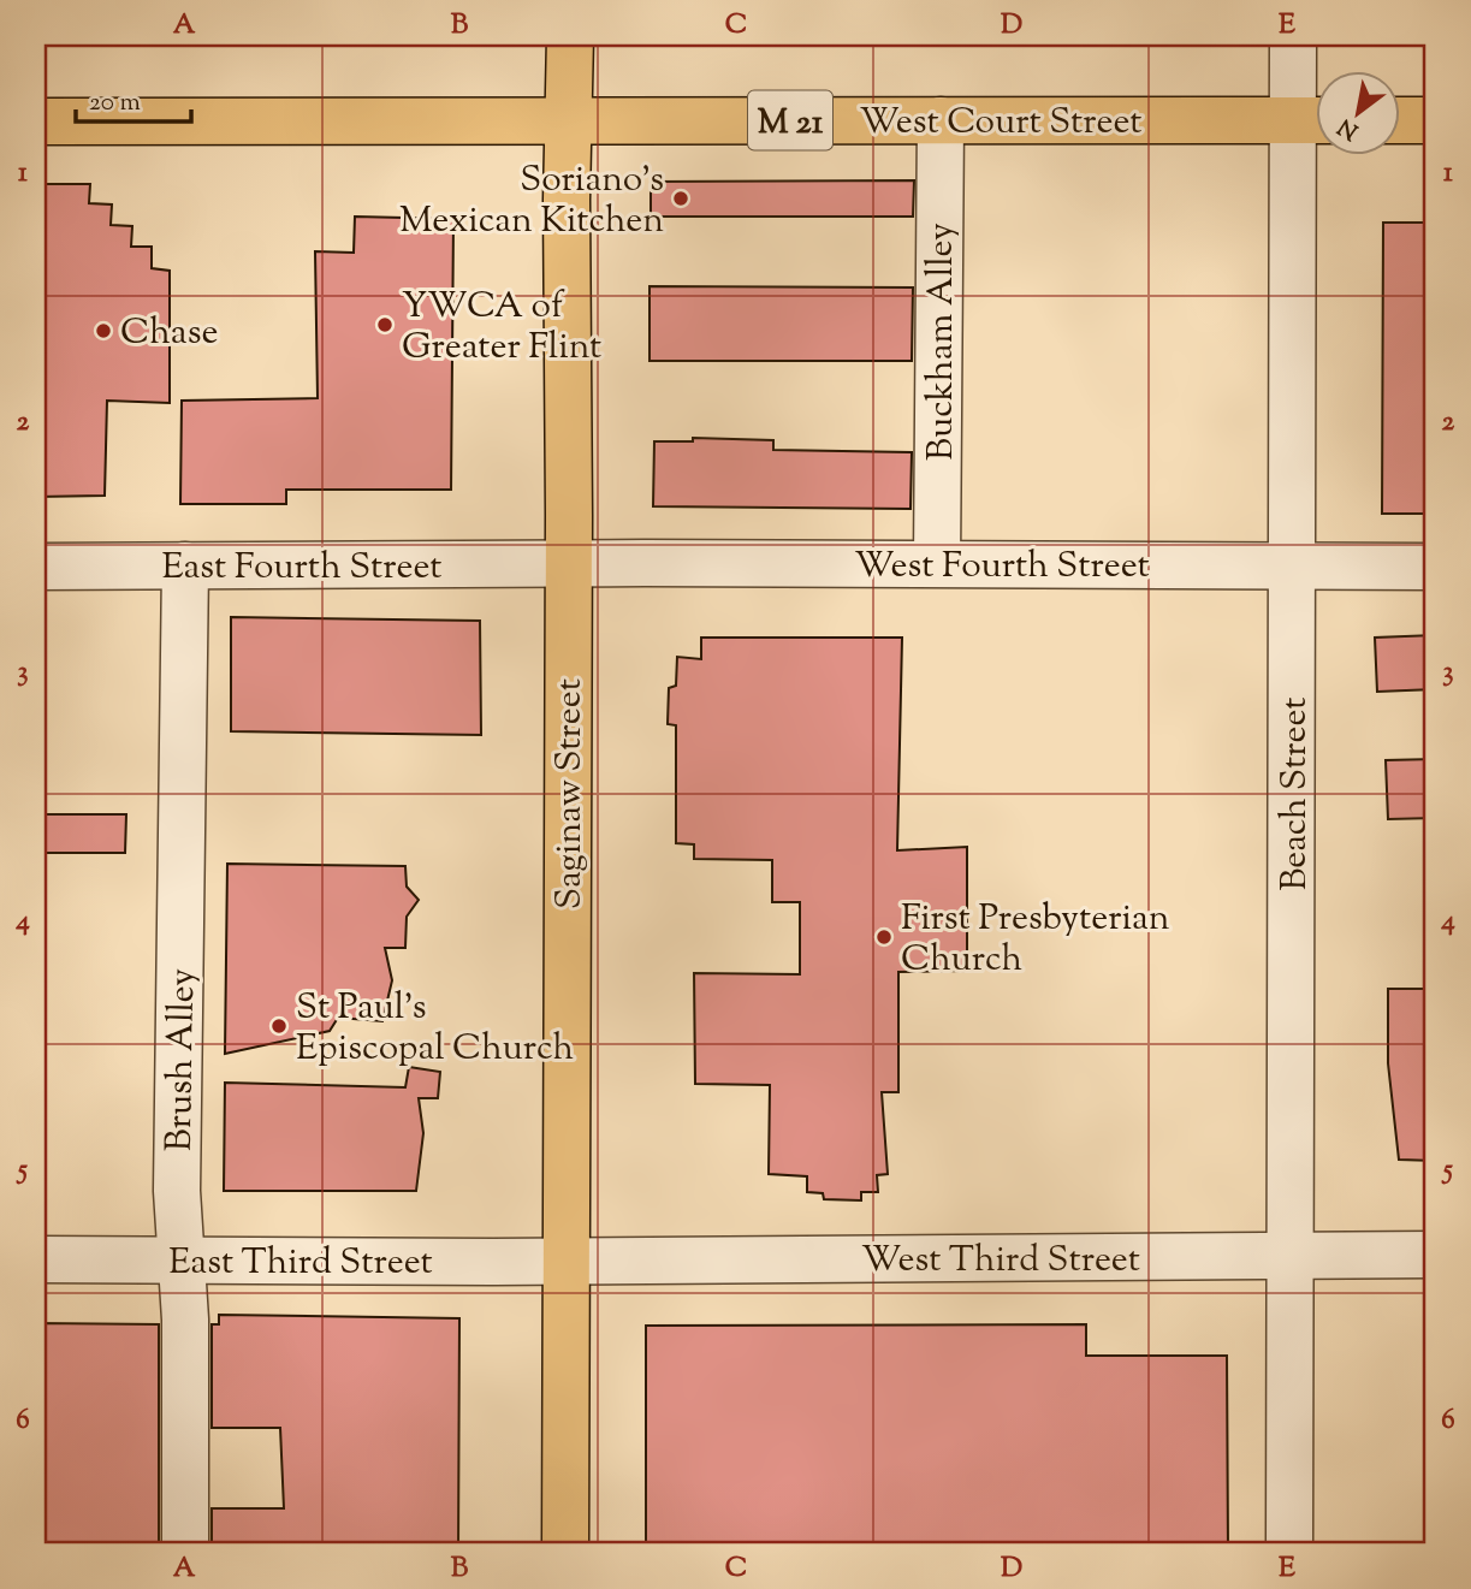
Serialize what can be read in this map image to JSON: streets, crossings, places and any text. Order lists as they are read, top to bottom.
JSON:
{
  "streets": {
    "main road": ["M 21", "West Court Street", "Saginaw Street"],
    "street": [
      "Buckham Alley",
      "West Fourth Street",
      "East Fourth Street",
      "Beach Street",
      "Brush Alley",
      "West Third Street",
      "East Third Street"
    ]
  },
  "crossings": [
    ["M 21", "West Court Street"],
    ["M 21", "Saginaw Street"],
    ["West Court Street", "Buckham Alley"],
    ["West Court Street", "Saginaw Street"],
    ["West Court Street", "Beach Street"],
    ["Buckham Alley", "West Fourth Street"],
    ["West Fourth Street", "East Fourth Street"],
    ["West Fourth Street", "Saginaw Street"],
    ["West Fourth Street", "Beach Street"],
    ["East Fourth Street", "Saginaw Street"],
    ["East Fourth Street", "Brush Alley"],
    ["Saginaw Street", "West Third Street"],
    ["Saginaw Street", "East Third Street"],
    ["Beach Street", "West Third Street"],
    ["Brush Alley", "East Third Street"],
    ["West Third Street", "East Third Street"]
  ],
  "places": [
    "Soriano's Mexican Kitchen",
    "YWCA of Greater Flint",
    "Chase",
    "First Presbyterian Church",
    "St Paul's Episcopal Church"
  ],
  "scale_bar": "20 m",
  "north": "bottom left",
  "grid": {
    "columns": [
      "A",
      "B",
      "C",
      "D",
      "E"
    ],
    "rows": [
      "1",
      "2",
      "3",
      "4",
      "5",
      "6"
    ]
  }
}
